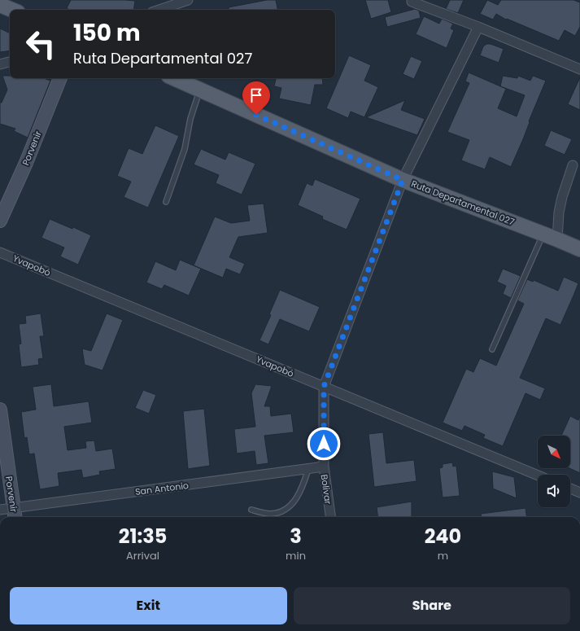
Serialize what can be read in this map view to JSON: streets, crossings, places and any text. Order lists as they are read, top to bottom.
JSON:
{
  "streets": {
    "main road": ["Ruta Departamental 027"],
    "street": [
      "Porvenir",
      "Yvapobó",
      "San Antonio",
      "Bolivar"
    ]
  },
  "crossings": [
    ["Porvenir", "San Antonio"],
    ["Ruta Departamental 027", "Bolivar"],
    ["Yvapobó", "Bolivar"],
    ["San Antonio", "Bolivar"]
  ],
  "north": "bottom right",
  "page": {
    "turn": ["150 m", "Ruta Departamental 027"],
    "eta": [
      "21:35",
      "Arrival",
      "3",
      "min",
      "240",
      "m"
    ],
    "buttons": ["Exit", "Share"]
  }
}
